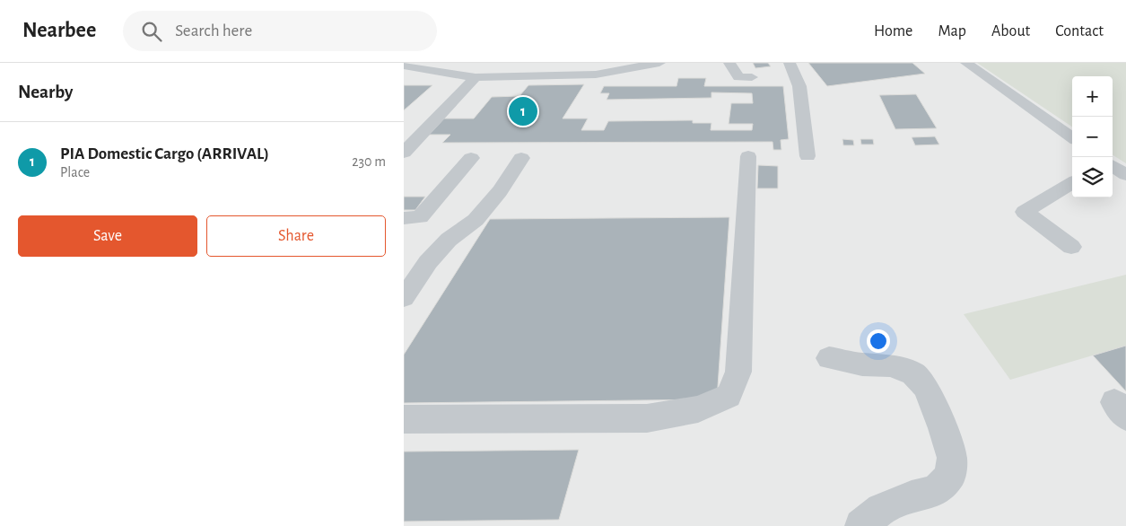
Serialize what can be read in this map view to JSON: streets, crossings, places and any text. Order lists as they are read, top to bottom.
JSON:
{
  "page": {
    "header": "Nearbee",
    "search": "Search here",
    "nav": [
      "Home",
      "Map",
      "About",
      "Contact"
    ],
    "heading": "Nearby",
    "map_buttons": ["+", "−"],
    "pins": "1",
    "list": [
      {
        "mark": "1",
        "name": "PIA Domestic Cargo (ARRIVAL)",
        "note": "Place",
        "value": "230 m"
      }
    ],
    "buttons": ["Save", "Share"]
  }
}
